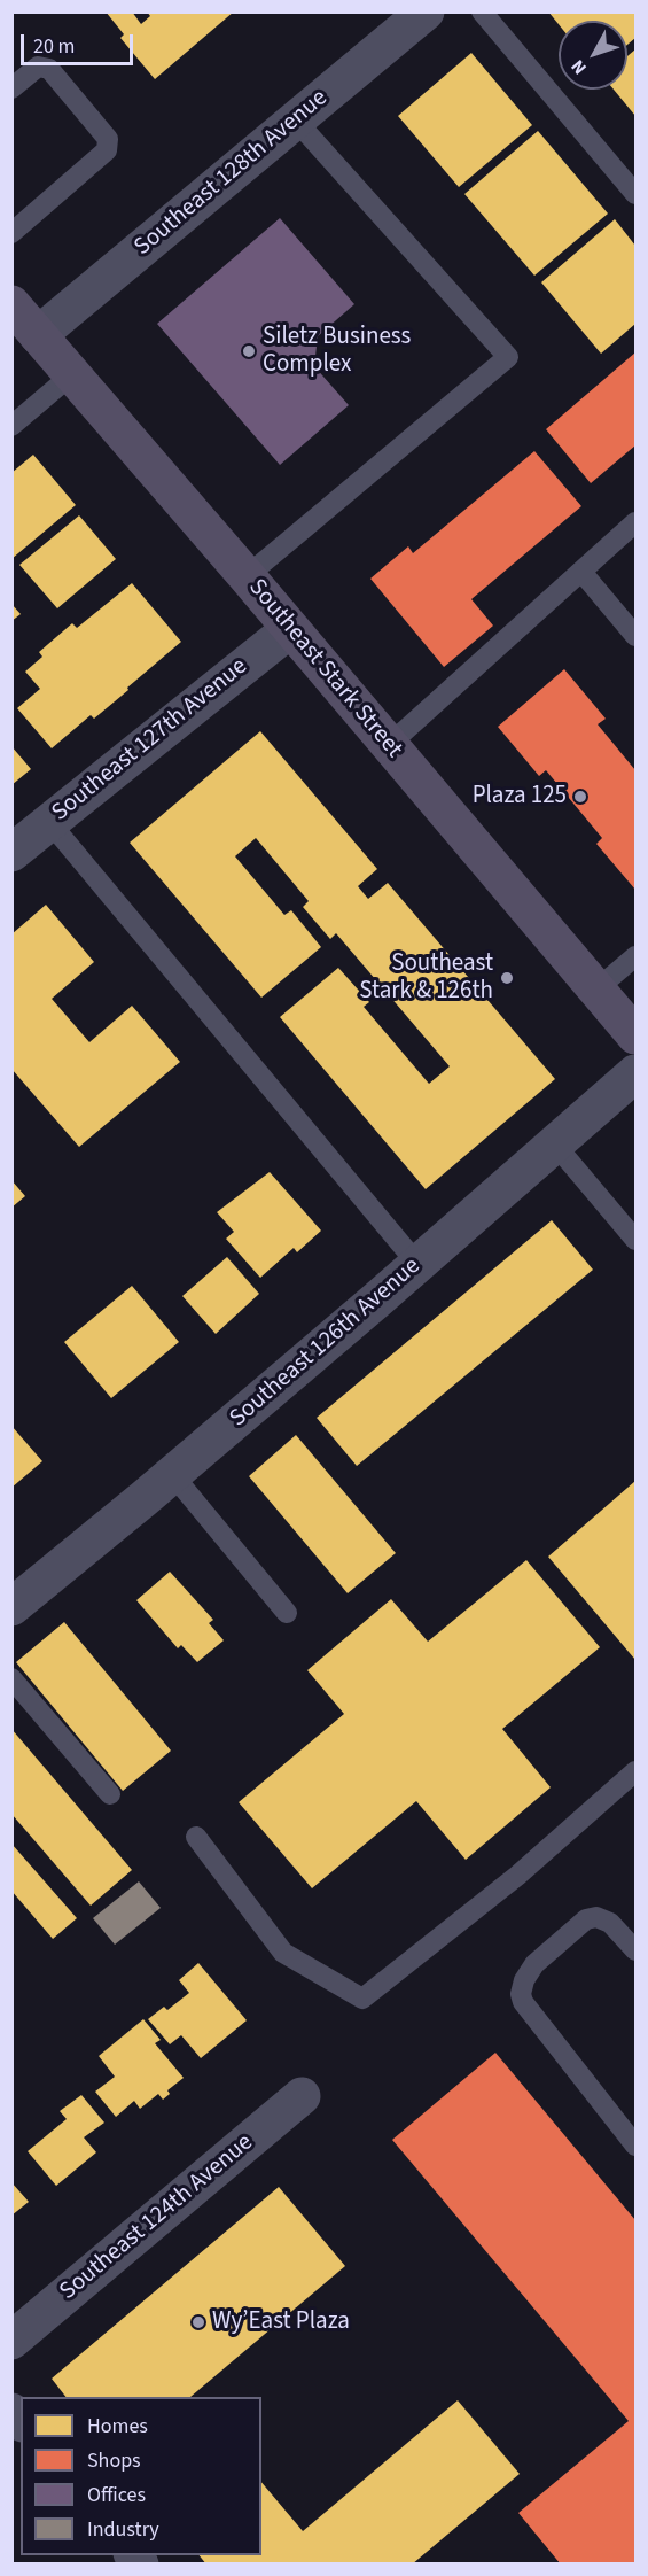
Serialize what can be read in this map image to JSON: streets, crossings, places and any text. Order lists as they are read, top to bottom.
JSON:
{
  "streets": {
    "main road": ["Southeast Stark Street"],
    "street": [
      "Southeast 128th Avenue",
      "Southeast 127th Avenue",
      "Southeast 126th Avenue",
      "Southeast 124th Avenue"
    ]
  },
  "crossings": [
    ["Southeast 128th Avenue", "Southeast Stark Street"],
    ["Southeast Stark Street", "Southeast 127th Avenue"]
  ],
  "places": [
    "Siletz Business Complex",
    "Plaza 125",
    "Southeast Stark & 126th",
    "Wy’East Plaza"
  ],
  "legend": [
    "Homes",
    "Shops",
    "Offices",
    "Industry"
  ],
  "scale_bar": "20 m",
  "north": "bottom left"
}
